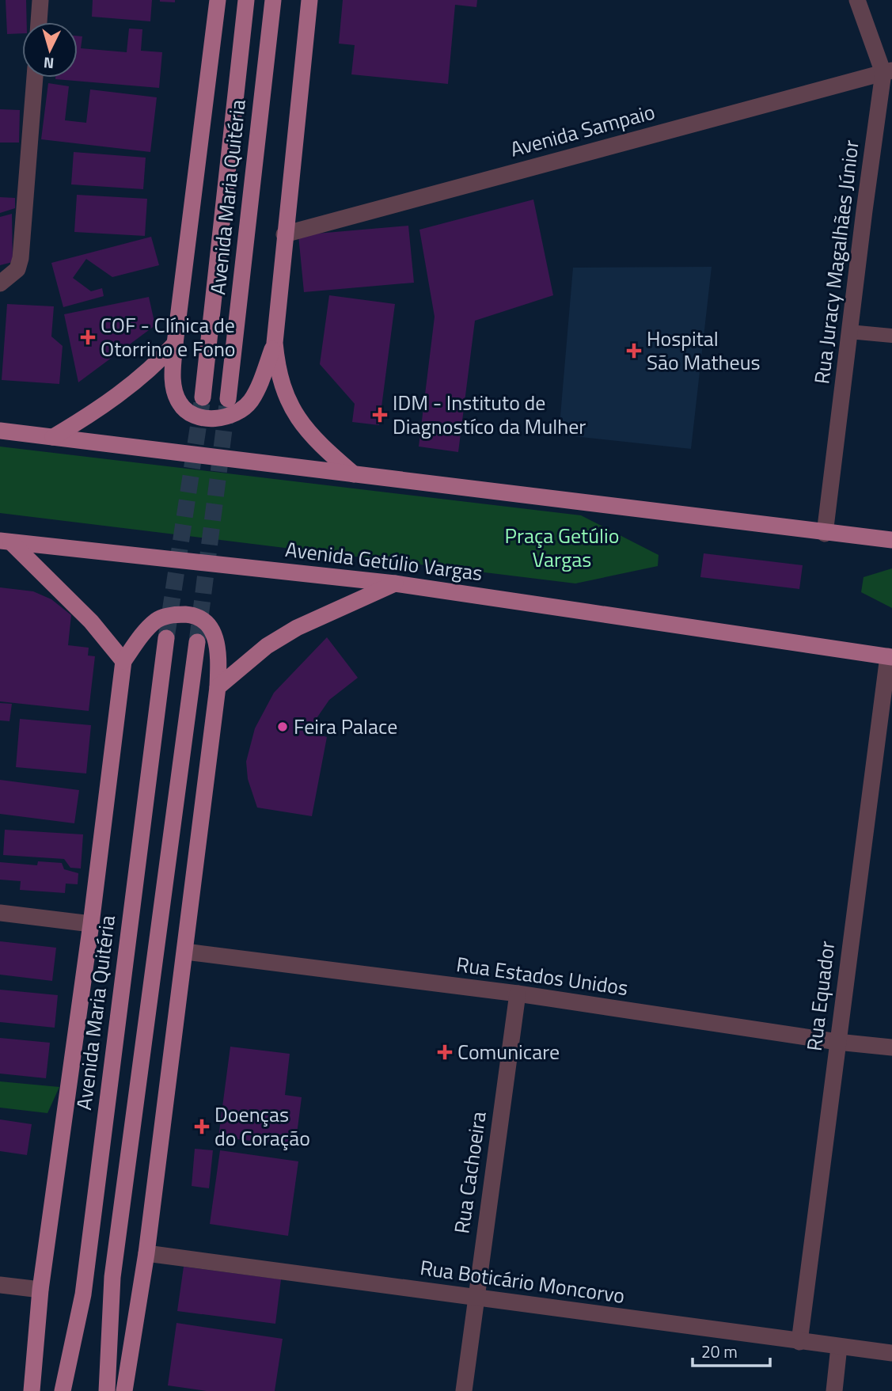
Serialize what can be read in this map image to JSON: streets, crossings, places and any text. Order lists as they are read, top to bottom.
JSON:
{
  "streets": {
    "main road": ["Avenida Maria Quitéria", "Avenida Getúlio Vargas"],
    "street": [
      "Avenida Sampaio",
      "Rua Juracy Magalhães Júnior",
      "Rua Estados Unidos",
      "Rua Equador",
      "Rua Cachoeira",
      "Rua Boticário Moncorvo"
    ]
  },
  "crossings": [
    ["Avenida Sampaio", "Rua Juracy Magalhães Júnior"],
    ["Avenida Getúlio Vargas", "Rua Equador"],
    ["Rua Estados Unidos", "Rua Equador"],
    ["Rua Estados Unidos", "Rua Cachoeira"],
    ["Rua Equador", "Rua Boticário Moncorvo"],
    ["Rua Cachoeira", "Rua Boticário Moncorvo"]
  ],
  "parks": ["Praça Getúlio Vargas"],
  "places": {
    "health": [
      "COF - Clínica de Otorrino e Fono",
      "Hospital São Matheus",
      "IDM - Instituto de Diagnostíco da Mulher",
      "Comunicare",
      "Doenças do Coração"
    ],
    "other": ["Feira Palace"]
  },
  "scale_bar": "20 m",
  "north": "bottom"
}
